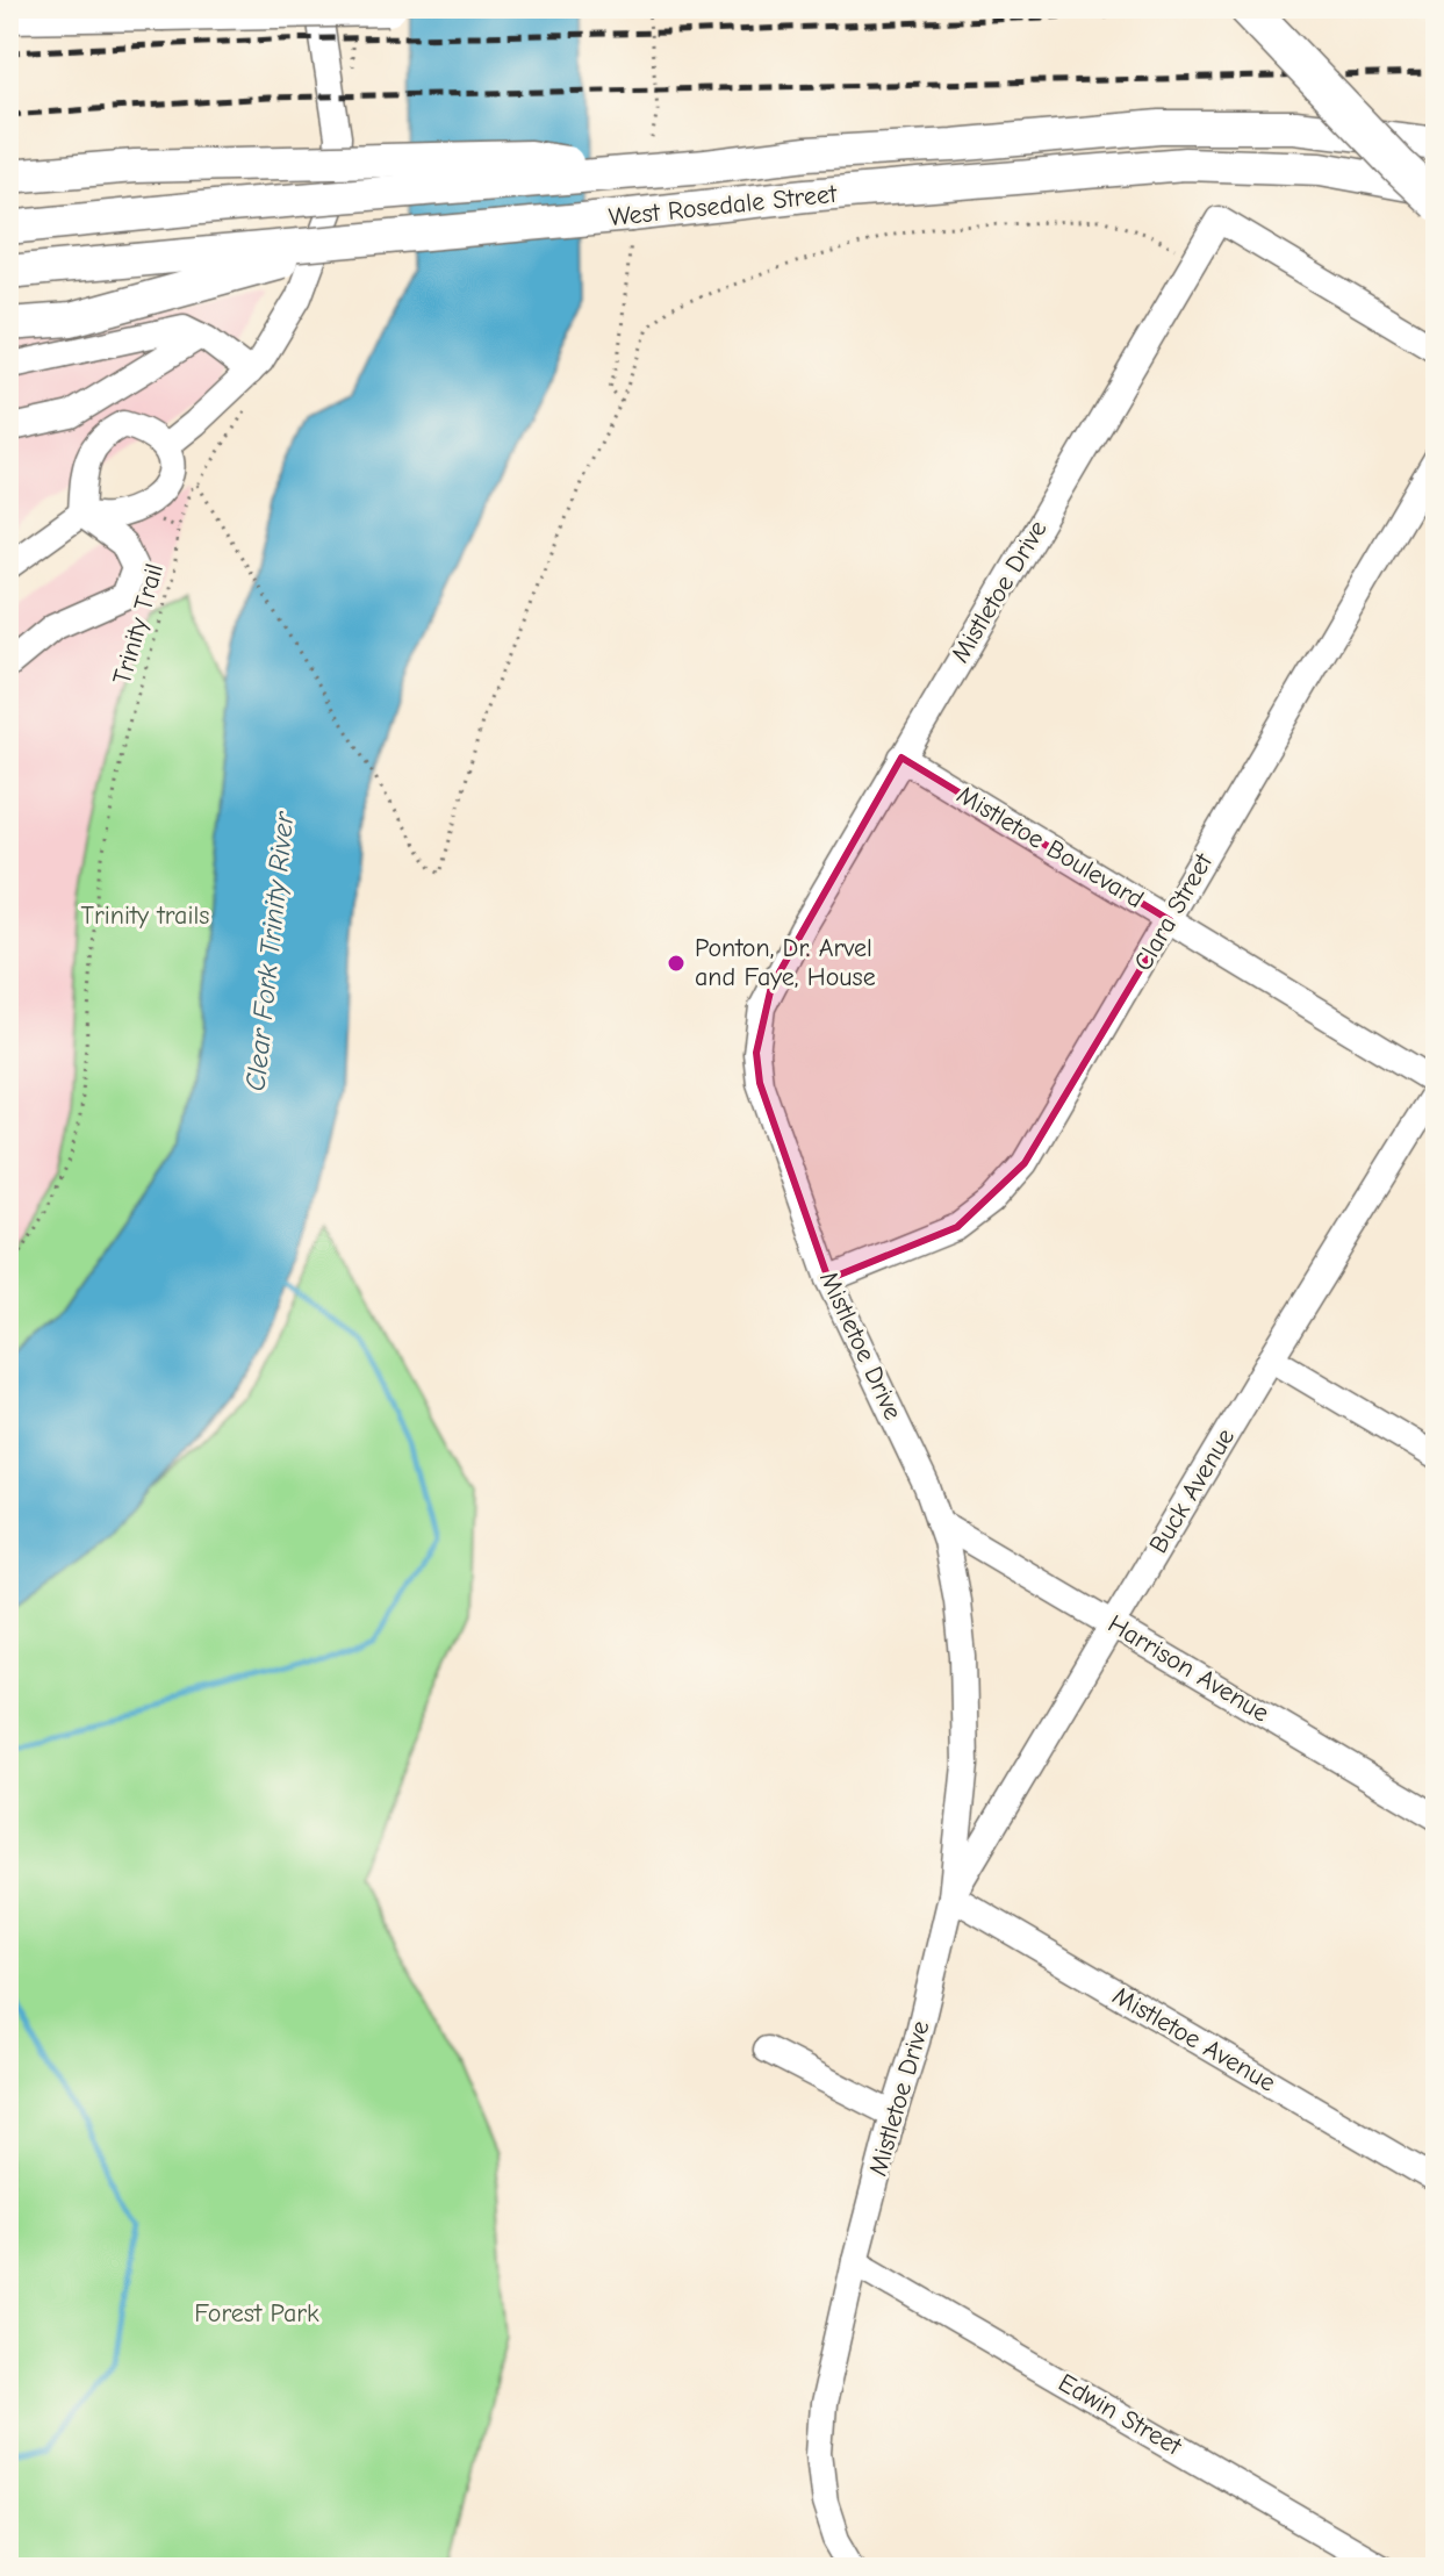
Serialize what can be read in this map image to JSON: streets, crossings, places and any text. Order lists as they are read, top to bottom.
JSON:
{
  "streets": {
    "main road": ["West Rosedale Street"],
    "street": [
      "Mistletoe Drive",
      "Mistletoe Boulevard",
      "Clara Street",
      "Buck Avenue",
      "Harrison Avenue",
      "Mistletoe Avenue",
      "Edwin Street"
    ],
    "path": ["Trinity Trail"]
  },
  "crossings": [
    ["Mistletoe Drive", "Mistletoe Boulevard"],
    ["Mistletoe Drive", "Clara Street"],
    ["Mistletoe Drive", "Buck Avenue"],
    ["Mistletoe Drive", "Harrison Avenue"],
    ["Mistletoe Drive", "Mistletoe Avenue"],
    ["Mistletoe Drive", "Edwin Street"],
    ["Mistletoe Boulevard", "Clara Street"],
    ["Mistletoe Boulevard", "Buck Avenue"],
    ["Buck Avenue", "Harrison Avenue"],
    ["Buck Avenue", "Mistletoe Avenue"]
  ],
  "water": ["Clear Fork Trinity River"],
  "parks": ["Trinity trails", "Forest Park"],
  "places": ["Ponton, Dr. Arvel and Faye, House"]
}
